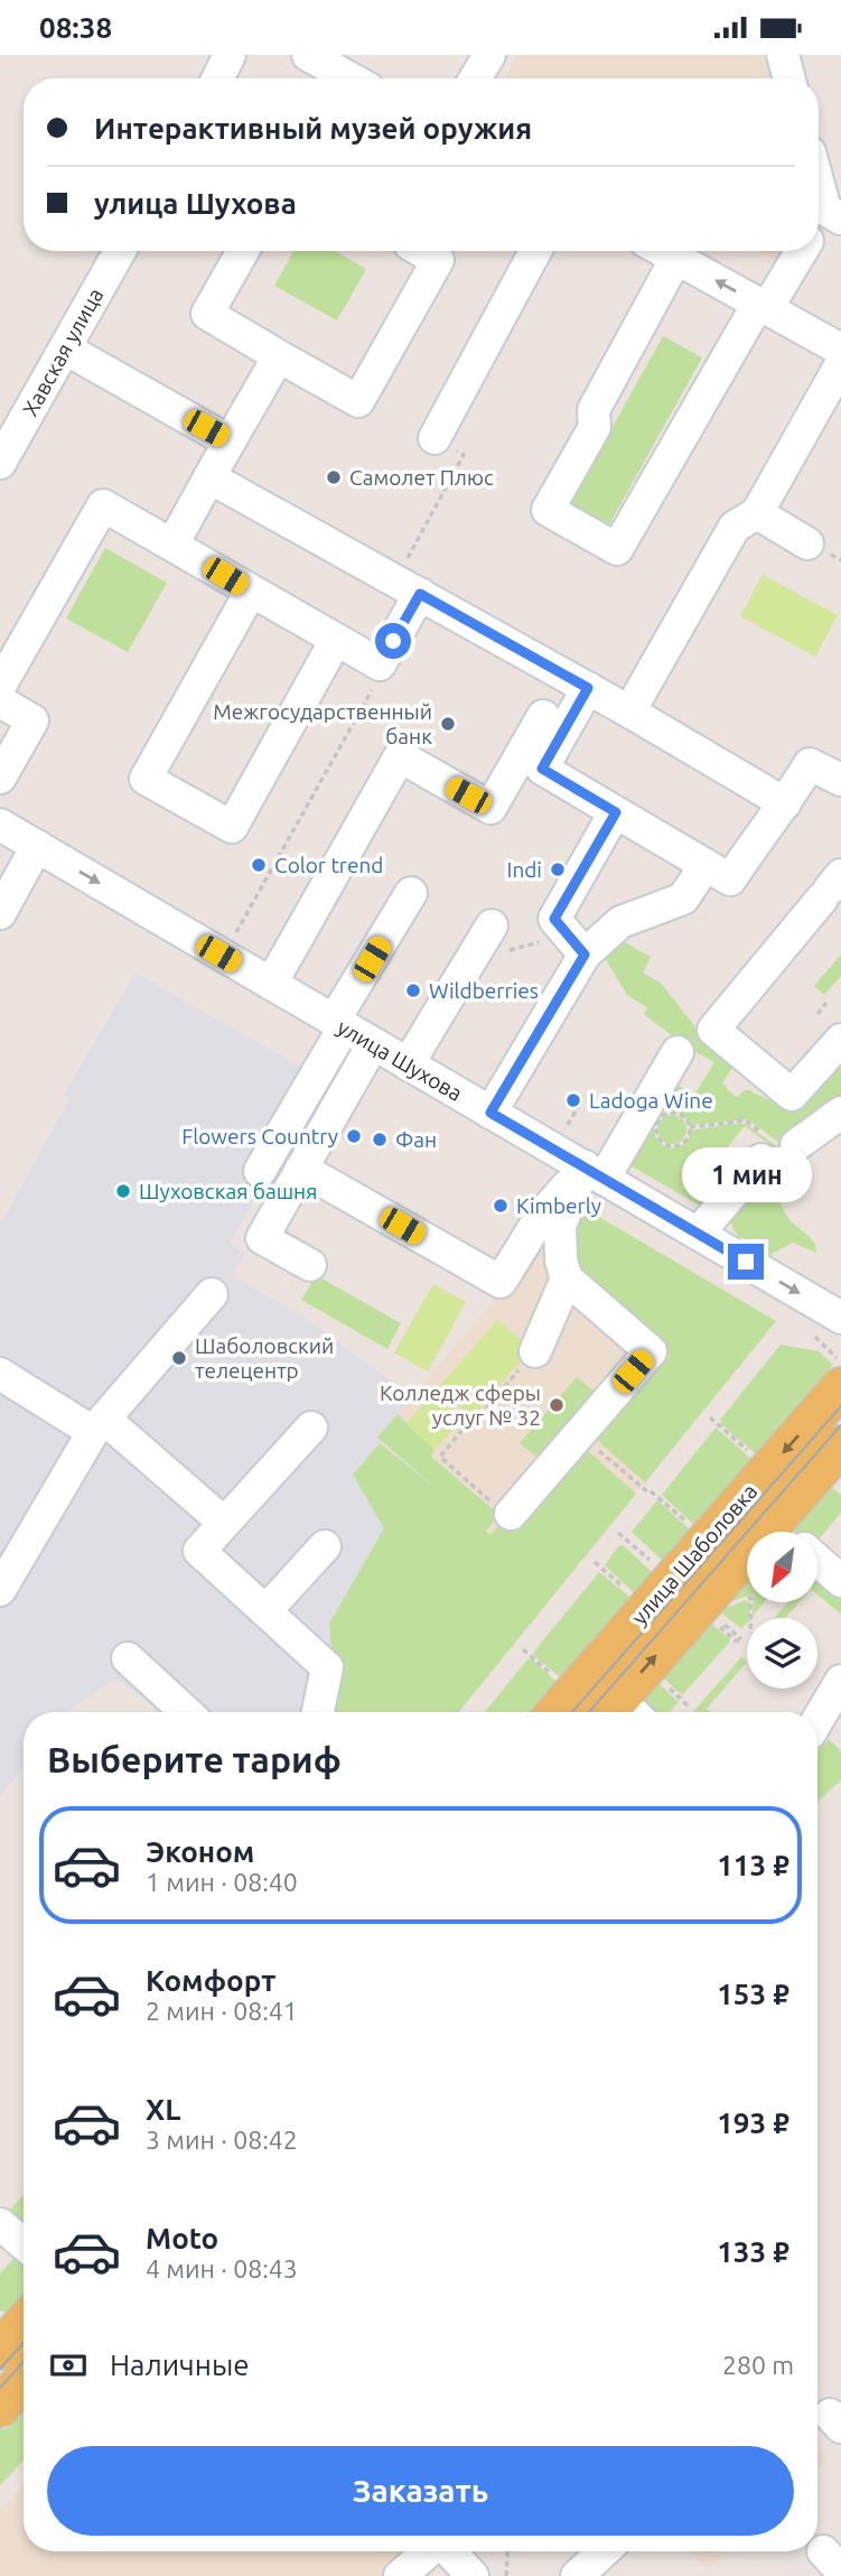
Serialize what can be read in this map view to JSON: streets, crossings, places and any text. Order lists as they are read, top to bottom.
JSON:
{
  "streets": {
    "main road": ["улица Шаболовка"],
    "street": ["Хавская улица", "улица Шухова"]
  },
  "one_way": ["улица Шухова"],
  "places": [
    "Самолет Плюс",
    "Межгосударственный банк",
    "Color trend",
    "Indi",
    "Wildberries",
    "Ladoga Wine",
    "Flowers Country",
    "Фан",
    "Шуховская башня",
    "Kimberly",
    "Шаболовский телецентр",
    "Колледж сферы услуг № 32"
  ],
  "north": "bottom left",
  "page": {
    "status": "08:38",
    "banner": ["Интерактивный музей оружия", "улица Шухова"],
    "bubble": "1 мин",
    "heading": "Выберите тариф",
    "list": [
      {
        "name": "Эконом",
        "note": "1 мин · 08:40",
        "value": "113 ₽"
      },
      {
        "name": "Комфорт",
        "note": "2 мин · 08:41",
        "value": "153 ₽"
      },
      {
        "name": "XL",
        "note": "3 мин · 08:42",
        "value": "193 ₽"
      },
      {
        "name": "Moto",
        "note": "4 мин · 08:43",
        "value": "133 ₽"
      }
    ],
    "pay": ["Наличные", "280 m"],
    "buttons": "Заказать"
  }
}
